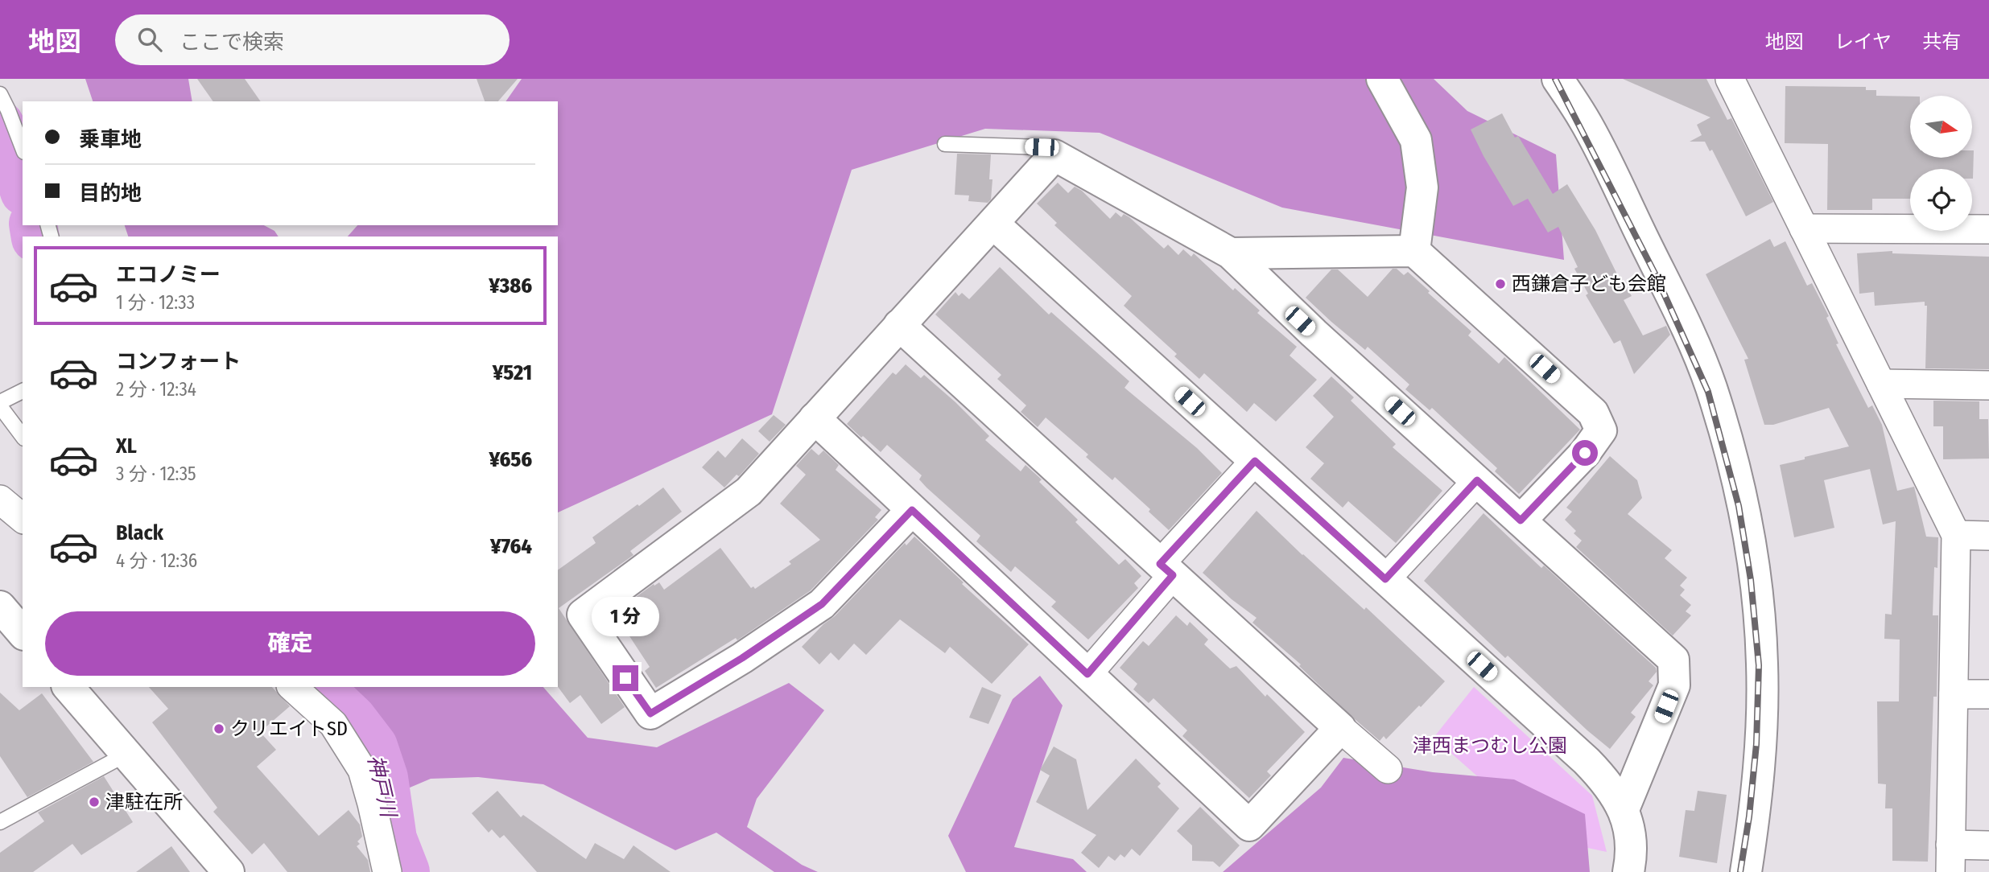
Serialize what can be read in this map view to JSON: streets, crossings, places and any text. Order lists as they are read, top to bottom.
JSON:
{
  "water": ["神戸川"],
  "parks": ["津西まつむし公園"],
  "places": ["西鎌倉子ども会館", "クリエイトSD", "津駐在所"],
  "north": "right",
  "page": {
    "header": "地図",
    "search": "ここで検索",
    "nav": ["地図", "レイヤ", "共有"],
    "banner": ["乗車地", "目的地"],
    "list": [
      {
        "name": "エコノミー",
        "note": "1 分 · 12:33",
        "value": "¥386"
      },
      {
        "name": "コンフォート",
        "note": "2 分 · 12:34",
        "value": "¥521"
      },
      {
        "name": "XL",
        "note": "3 分 · 12:35",
        "value": "¥656"
      },
      {
        "name": "Black",
        "note": "4 分 · 12:36",
        "value": "¥764"
      }
    ],
    "bubble": "1 分",
    "buttons": "確定"
  }
}
